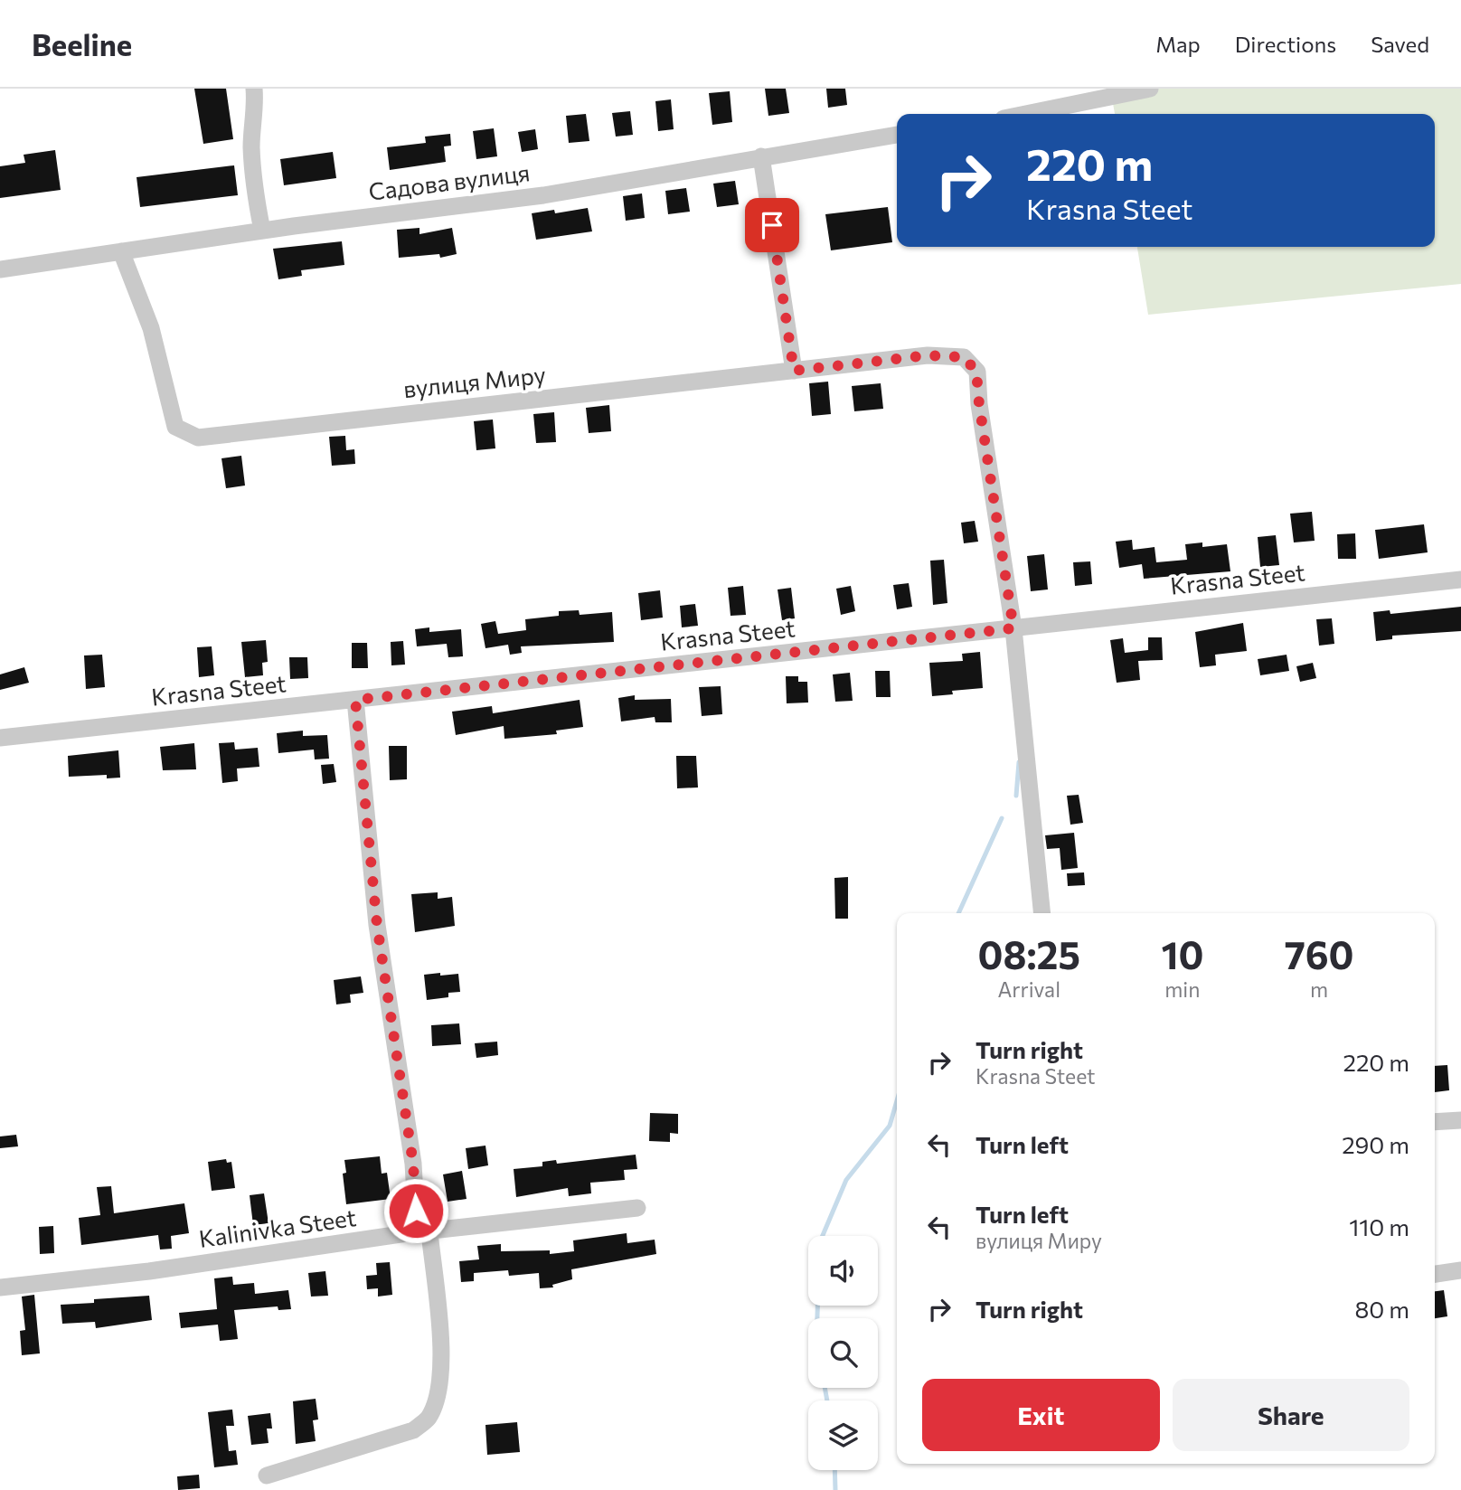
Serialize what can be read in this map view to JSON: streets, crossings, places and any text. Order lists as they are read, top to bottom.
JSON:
{
  "streets": {
    "street": [
      "Садова вулиця",
      "вулиця Миру",
      "Krasna Steet",
      "Kalinivka Steet"
    ]
  },
  "crossings": [
    ["Садова вулиця", "вулиця Миру"],
    ["вулиця Миру", "Krasna Steet"]
  ],
  "page": {
    "header": "Beeline",
    "nav": ["Map", "Directions", "Saved"],
    "turn": ["220 m", "Krasna Steet"],
    "eta": [
      "08:25",
      "Arrival",
      "10",
      "min",
      "760",
      "m"
    ],
    "list": [
      {
        "name": "Turn right",
        "note": "Krasna Steet",
        "value": "220 m"
      },
      {
        "name": "Turn left",
        "value": "290 m"
      },
      {
        "name": "Turn left",
        "note": "вулиця Миру",
        "value": "110 m"
      },
      {
        "name": "Turn right",
        "value": "80 m"
      }
    ],
    "buttons": ["Exit", "Share"]
  }
}
